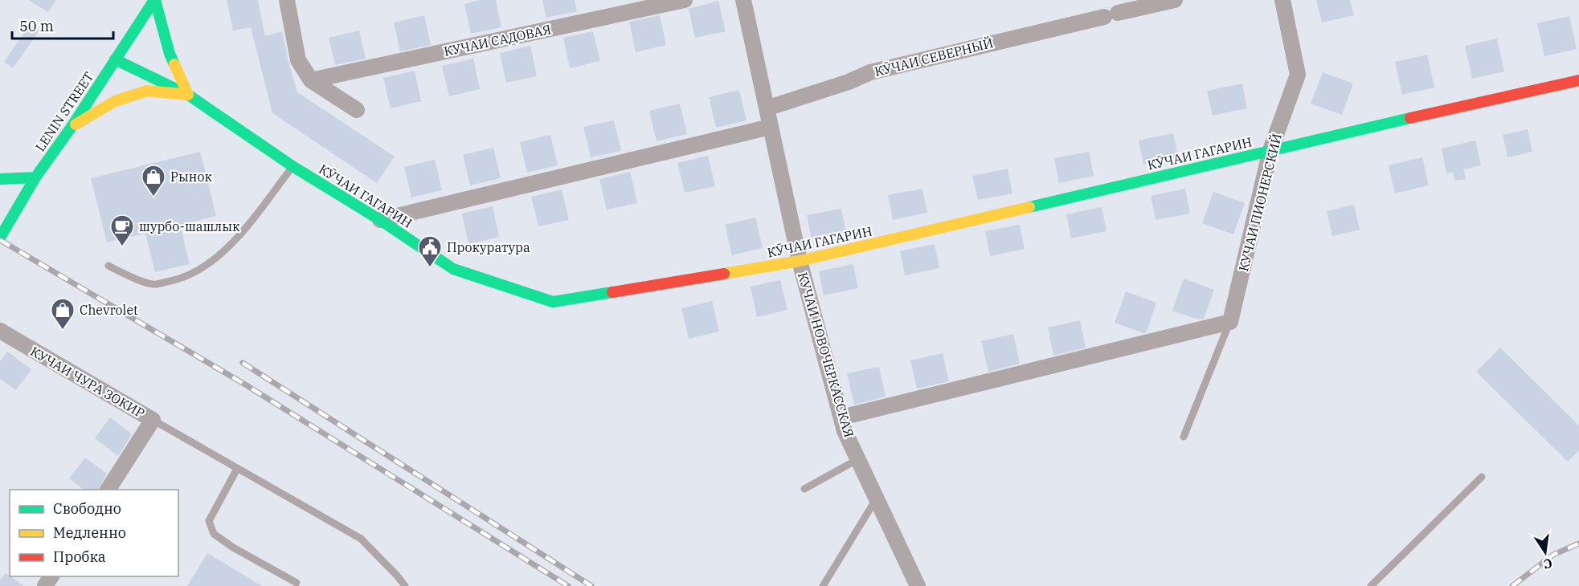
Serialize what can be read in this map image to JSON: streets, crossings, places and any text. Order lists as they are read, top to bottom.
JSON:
{
  "streets": {
    "main road": ["LENIN STREET", "КӮЧАИ ГАГАРИН"],
    "street": [
      "КУЧАИ САДОВАЯ",
      "КӮЧАИ СЕВЕРНЫЙ",
      "КУЧАИ ПИОНЕРСКИЙ",
      "КУЧАИ НОВОЧЕРКАССКАЯ",
      "КУЧАИ ЧУРА ЗОКИР"
    ]
  },
  "crossings": [
    ["КӮЧАИ СЕВЕРНЫЙ", "КУЧАИ НОВОЧЕРКАССКАЯ"],
    ["LENIN STREET", "КӮЧАИ ГАГАРИН"],
    ["КӮЧАИ ГАГАРИН", "КУЧАИ ПИОНЕРСКИЙ"],
    ["КӮЧАИ ГАГАРИН", "КУЧАИ НОВОЧЕРКАССКАЯ"]
  ],
  "places": {
    "shop": ["Рынок", "Chevrolet"],
    "cafe": ["шурбо-шашлык"],
    "public building": ["Прокуратура"]
  },
  "legend": ["Свободно", "Медленно", "Пробка"],
  "scale_bar": "50 m",
  "north": "bottom"
}
